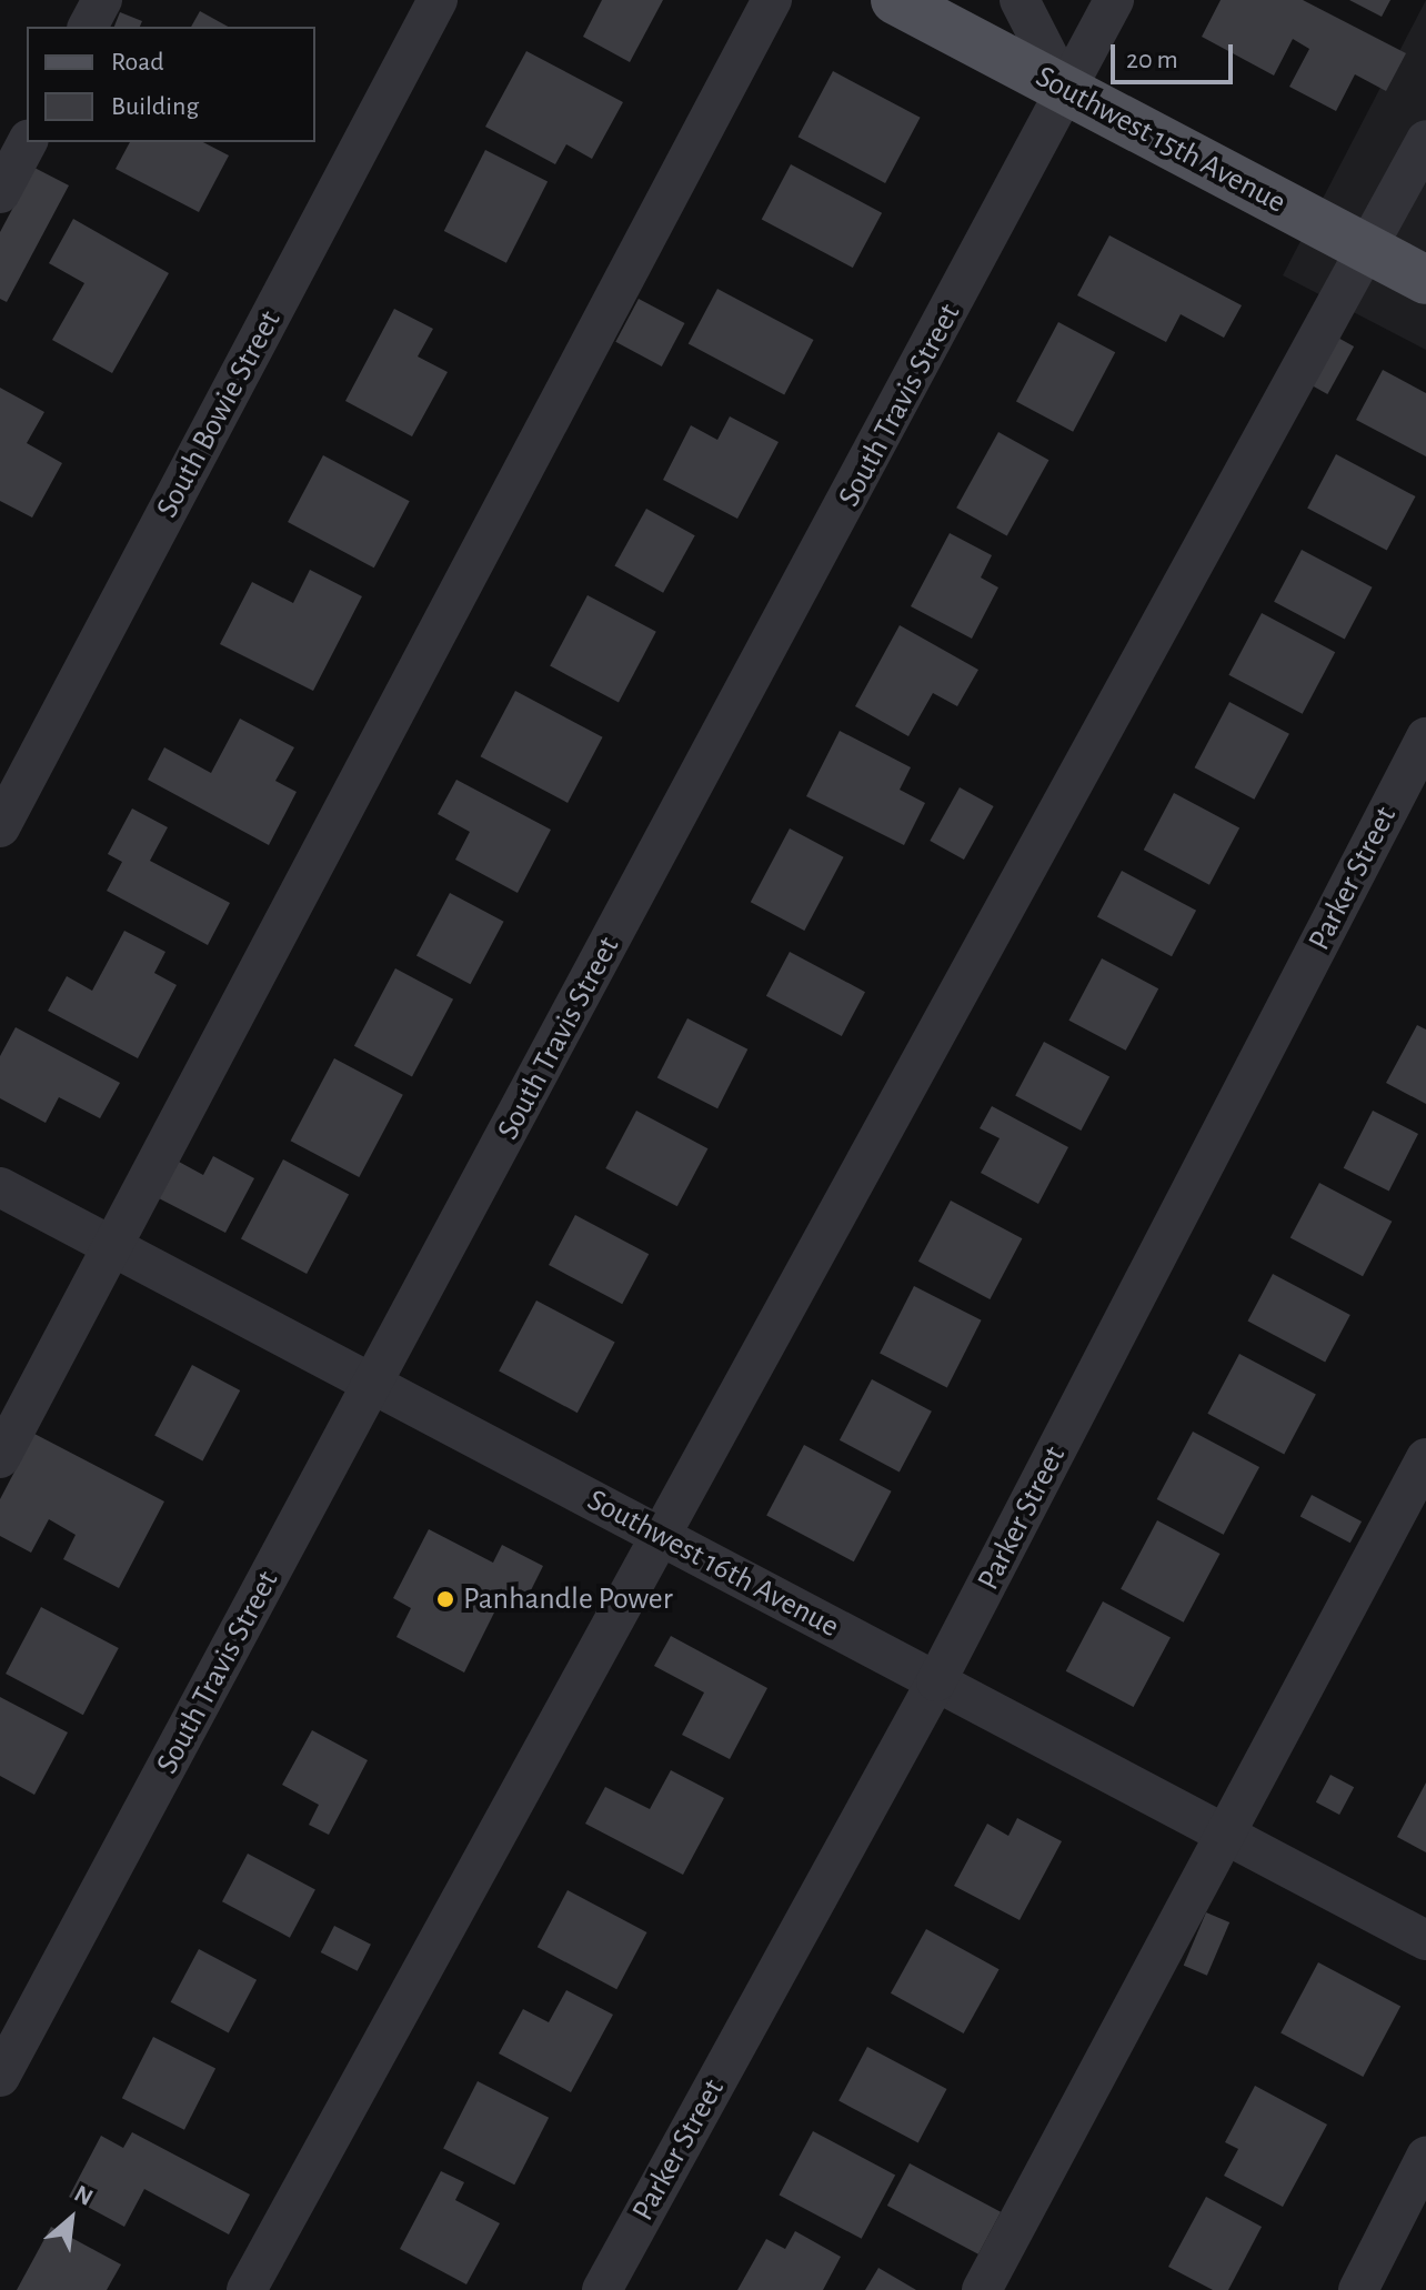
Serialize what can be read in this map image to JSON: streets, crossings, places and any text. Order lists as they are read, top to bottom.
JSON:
{
  "streets": {
    "main road": ["Southwest 15th Avenue"],
    "street": [
      "South Travis Street",
      "South Bowie Street",
      "Parker Street",
      "Southwest 16th Avenue"
    ]
  },
  "crossings": [
    ["Southwest 15th Avenue", "South Travis Street"],
    ["South Travis Street", "Southwest 16th Avenue"],
    ["Parker Street", "Southwest 16th Avenue"]
  ],
  "places": ["Panhandle Power"],
  "legend": ["Road", "Building"],
  "scale_bar": "20 m",
  "north": "top right"
}
